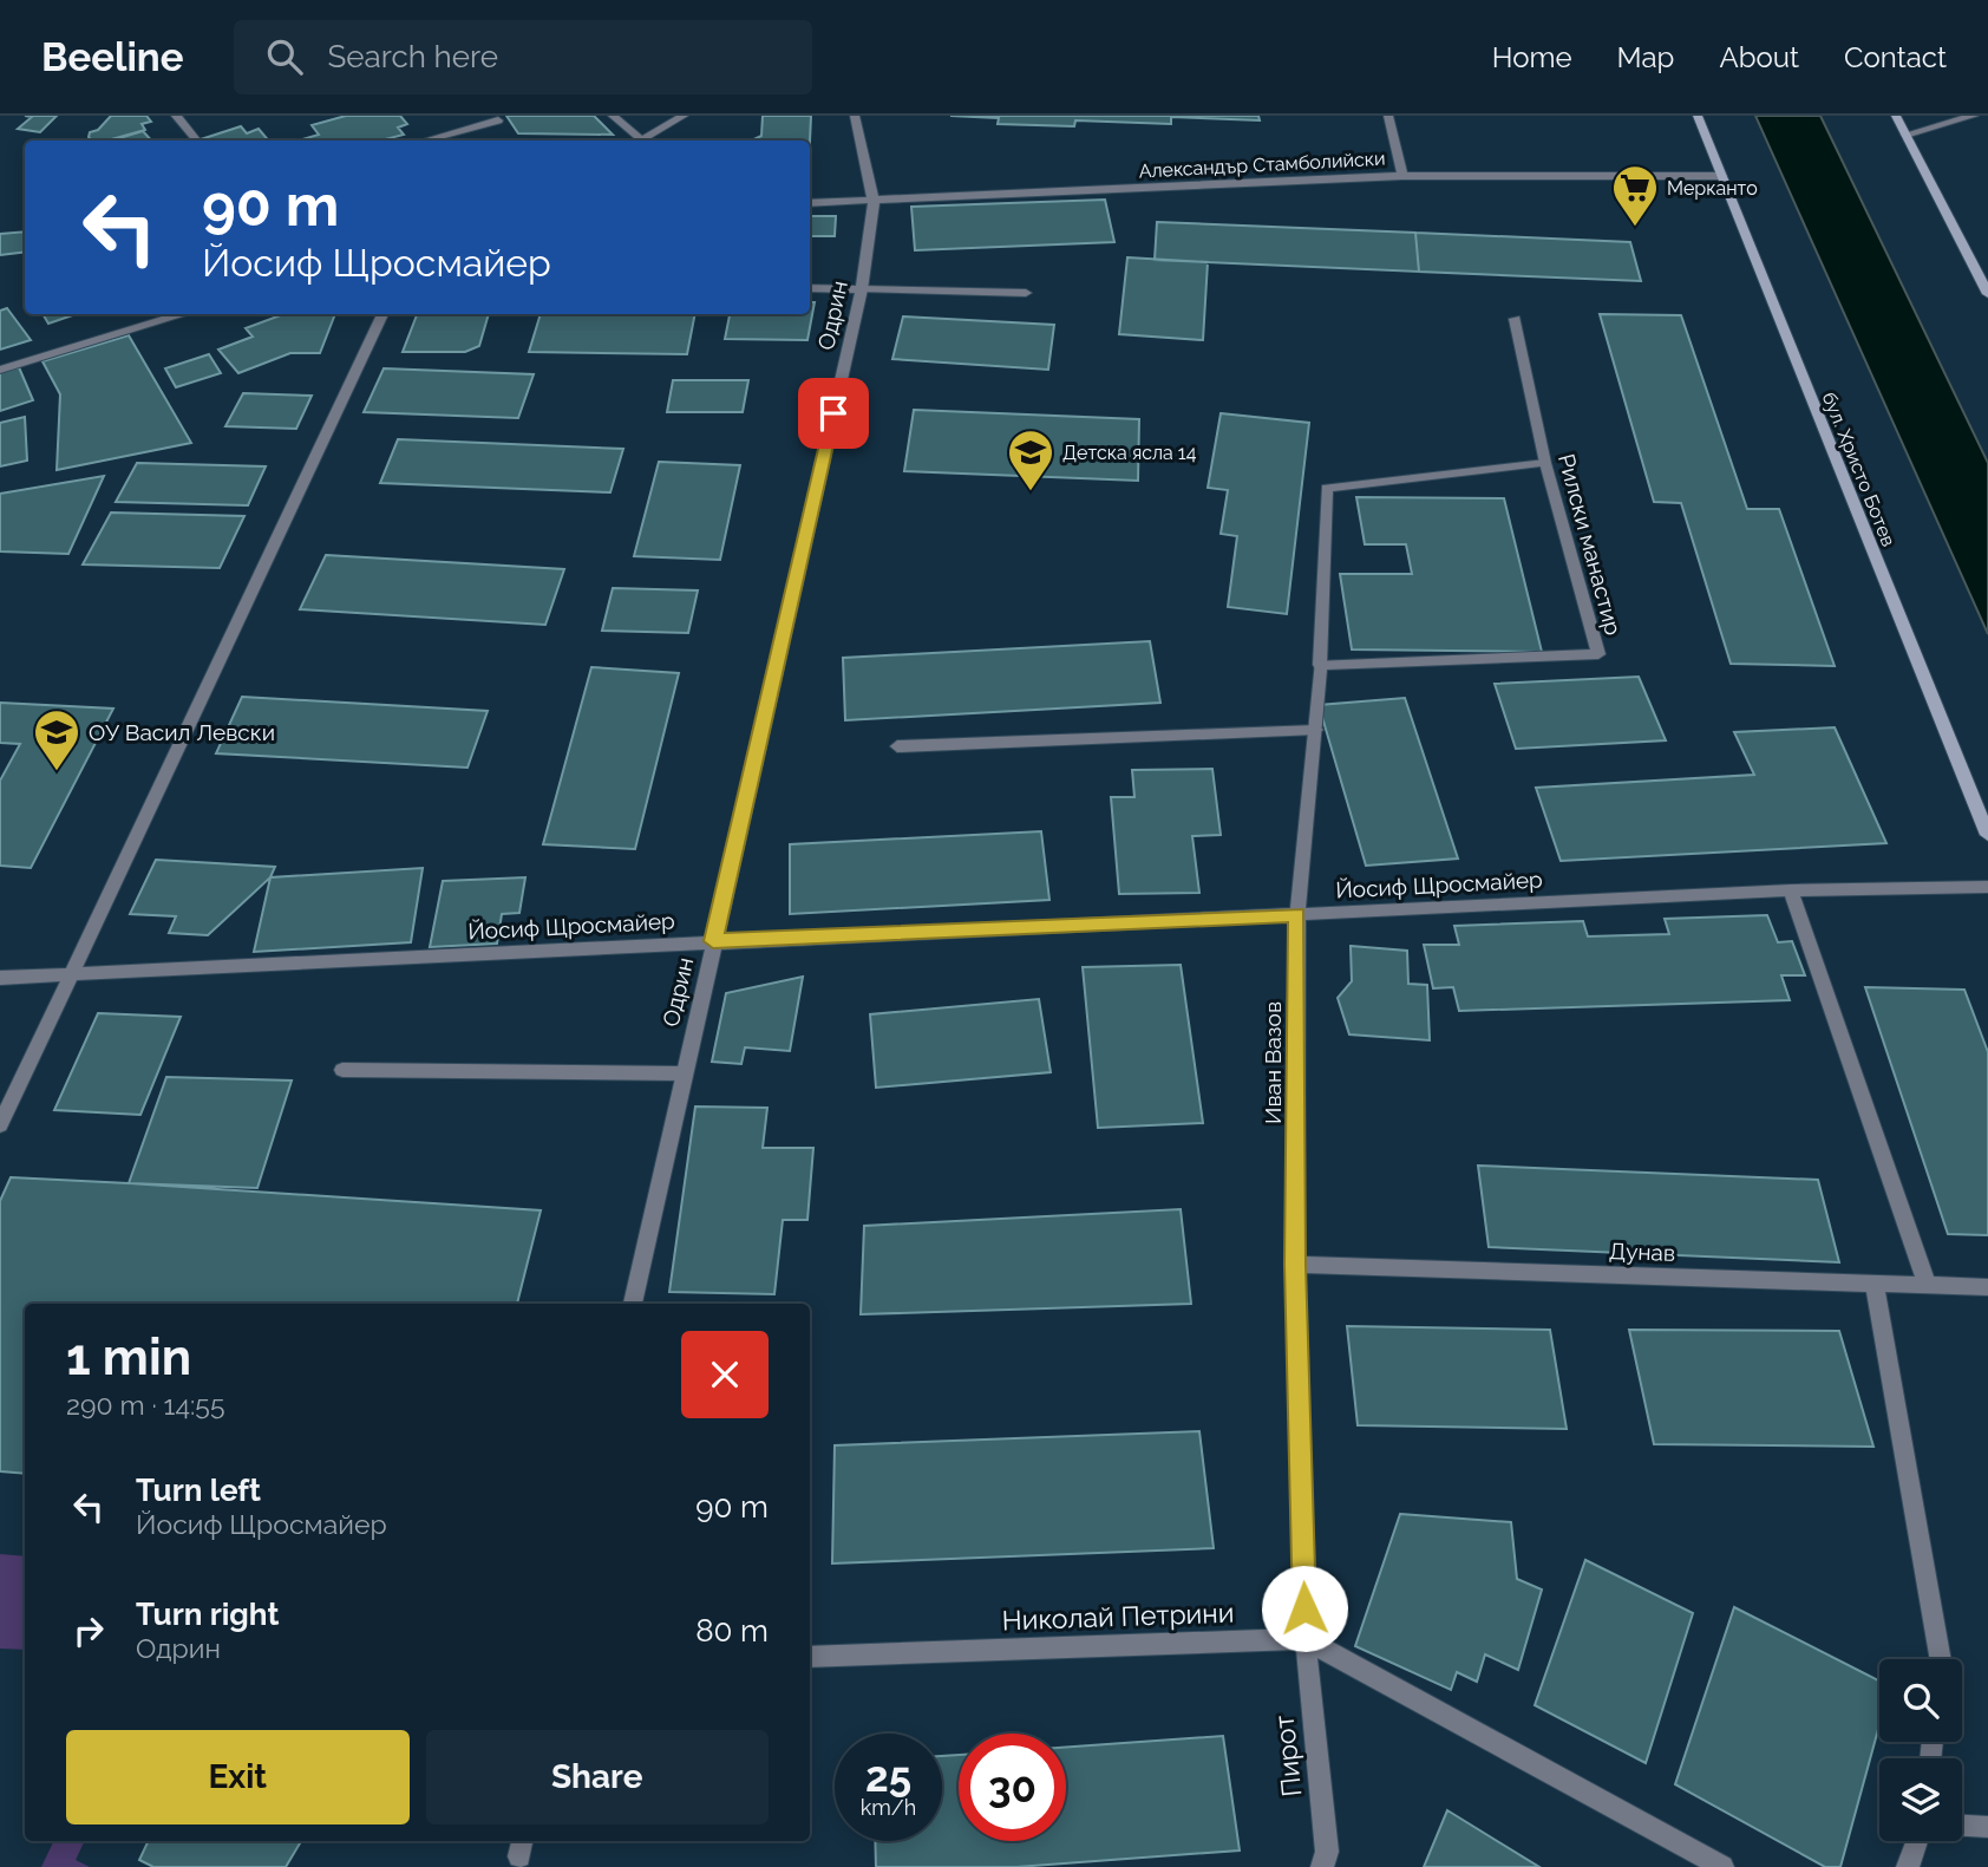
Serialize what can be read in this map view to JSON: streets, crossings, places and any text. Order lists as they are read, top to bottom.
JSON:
{
  "streets": {
    "main road": ["бул. Христо Ботев"],
    "street": [
      "Александър Стамболийски",
      "Одрин",
      "Рилски манастир",
      "Йосиф Щросмайер",
      "Иван Вазов",
      "Дунав",
      "Николай Петрини",
      "Пирот"
    ]
  },
  "crossings": [
    ["Александър Стамболийски", "Одрин"],
    ["Александър Стамболийски", "бул. Христо Ботев"],
    ["Одрин", "Йосиф Щросмайер"],
    ["Рилски манастир", "Иван Вазов"],
    ["Йосиф Щросмайер", "Иван Вазов"],
    ["Иван Вазов", "Дунав"],
    ["Иван Вазов", "Николай Петрини"],
    ["Иван Вазов", "Пирот"],
    ["Николай Петрини", "Пирот"]
  ],
  "places": {
    "supermarket": ["Мерканто"],
    "school or university": ["Детска ясла 14", "ОУ Васил Левски"]
  },
  "page": {
    "header": "Beeline",
    "search": "Search here",
    "nav": [
      "Home",
      "Map",
      "About",
      "Contact"
    ],
    "turn": ["90 m", "Йосиф Щросмайер"],
    "heading": ["1 min", "290 m · 14:55"],
    "list": [
      {
        "name": "Turn left",
        "note": "Йосиф Щросмайер",
        "value": "90 m"
      },
      {
        "name": "Turn right",
        "note": "Одрин",
        "value": "80 m"
      }
    ],
    "buttons": ["Exit", "Share"],
    "speed": "25 km/h",
    "limit": "30"
  }
}
